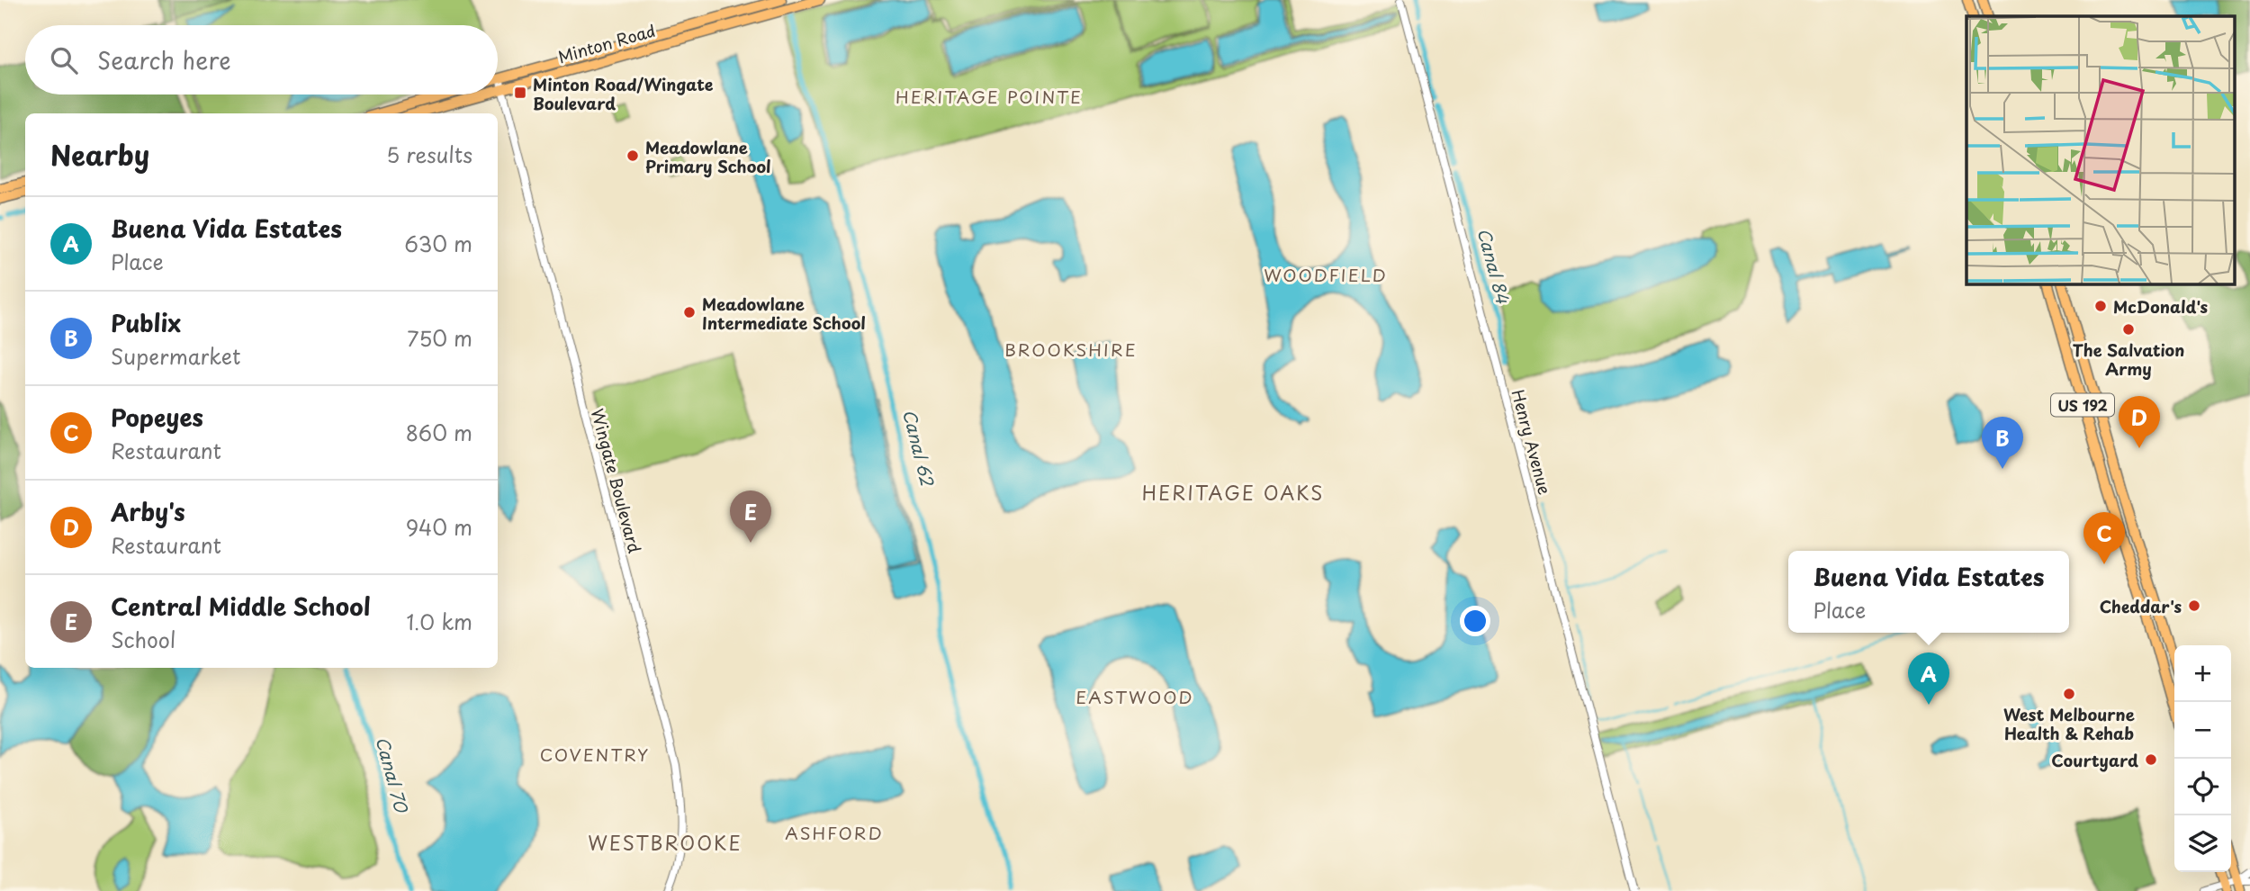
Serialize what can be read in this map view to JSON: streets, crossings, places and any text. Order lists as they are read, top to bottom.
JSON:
{
  "streets": {
    "main road": ["Minton Road", "US 192"],
    "street": ["Henry Avenue", "Wingate Boulevard"]
  },
  "crossings": [
    ["Minton Road", "Wingate Boulevard"]
  ],
  "districts": [
    "HERITAGE POINTE",
    "WOODFIELD",
    "BROOKSHIRE",
    "HERITAGE OAKS",
    "EASTWOOD",
    "COVENTRY",
    "ASHFORD",
    "WESTBROOKE"
  ],
  "water": ["Canal 84", "Canal 62", "Canal 70"],
  "places": {
    "transit": ["Minton Road/Wingate Boulevard"],
    "other": [
      "Meadowlane Primary School",
      "McDonald's",
      "Meadowlane Intermediate School",
      "The Salvation Army",
      "Cheddar's",
      "West Melbourne Health & Rehab",
      "Courtyard"
    ]
  },
  "page": {
    "search": "Search here",
    "heading": ["Nearby", "5 results"],
    "list": [
      {
        "mark": "A",
        "name": "Buena Vida Estates",
        "note": "Place",
        "value": "630 m"
      },
      {
        "mark": "B",
        "name": "Publix",
        "note": "Supermarket",
        "value": "750 m"
      },
      {
        "mark": "C",
        "name": "Popeyes",
        "note": "Restaurant",
        "value": "860 m"
      },
      {
        "mark": "D",
        "name": "Arby's",
        "note": "Restaurant",
        "value": "940 m"
      },
      {
        "mark": "E",
        "name": "Central Middle School",
        "note": "School",
        "value": "1.0 km"
      }
    ],
    "pins": [
      "D",
      "B",
      "E",
      "C",
      "A"
    ],
    "popup": ["Buena Vida Estates", "Place"],
    "map_buttons": ["+", "−"]
  }
}
